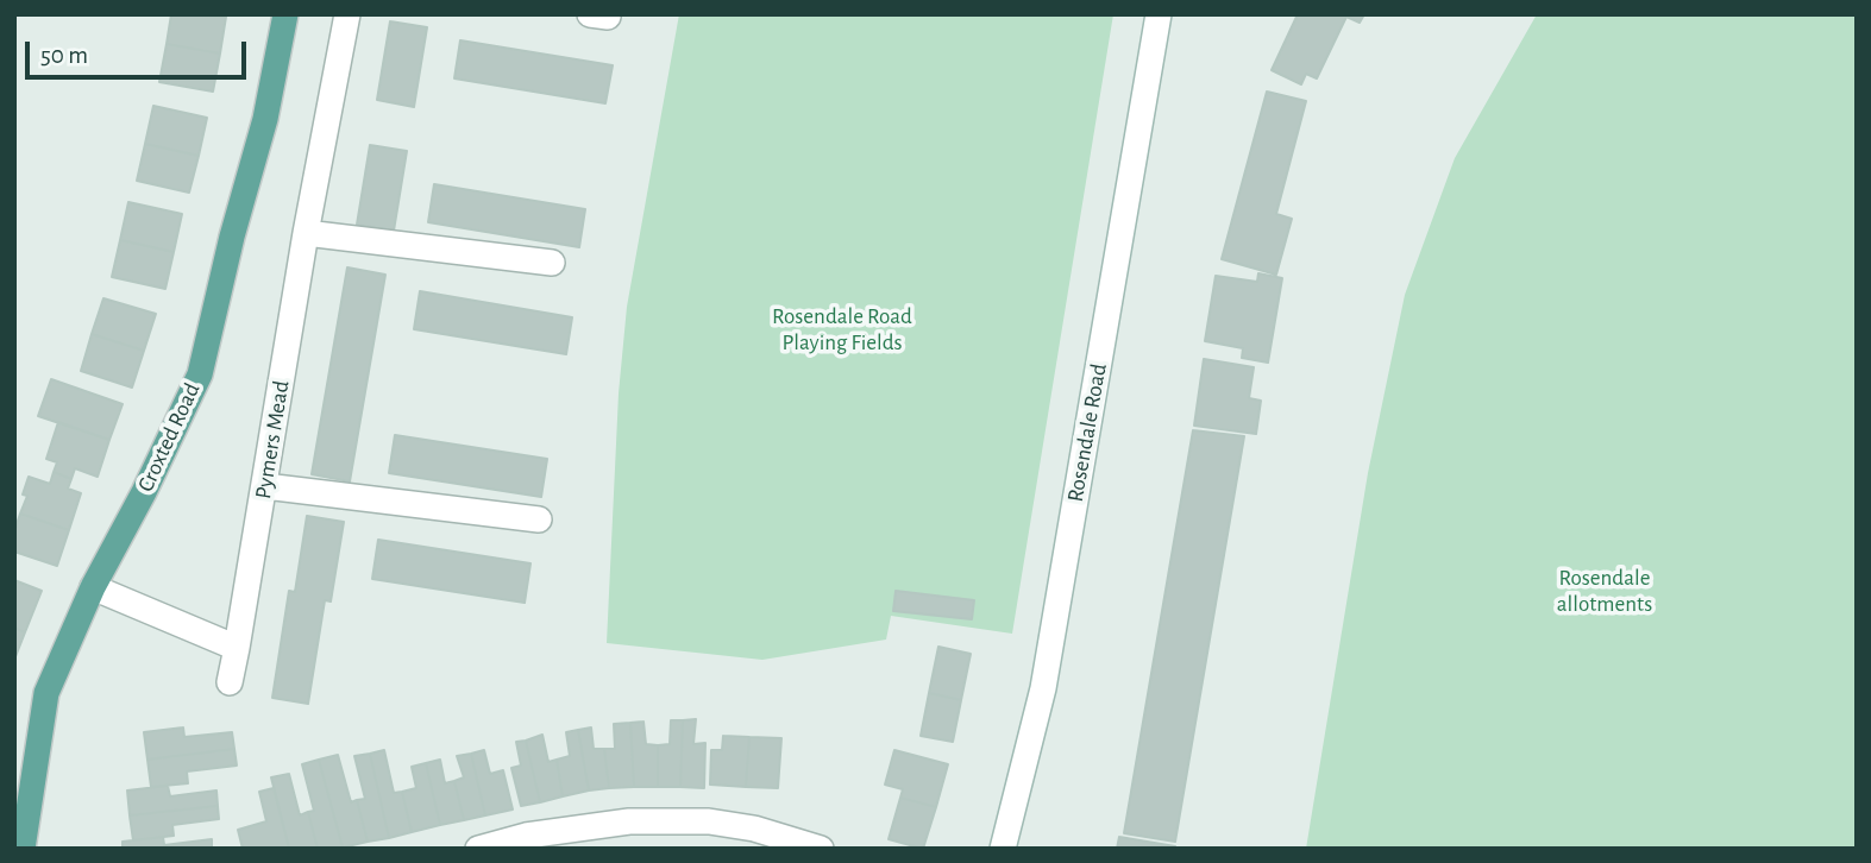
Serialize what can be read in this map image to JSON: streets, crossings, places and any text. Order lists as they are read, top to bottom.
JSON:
{
  "streets": {
    "main road": ["Croxted Road"],
    "street": ["Rosendale Road", "Pymers Mead"]
  },
  "parks": ["Rosendale Road Playing Fields", "Rosendale allotments"],
  "scale_bar": "50 m"
}
